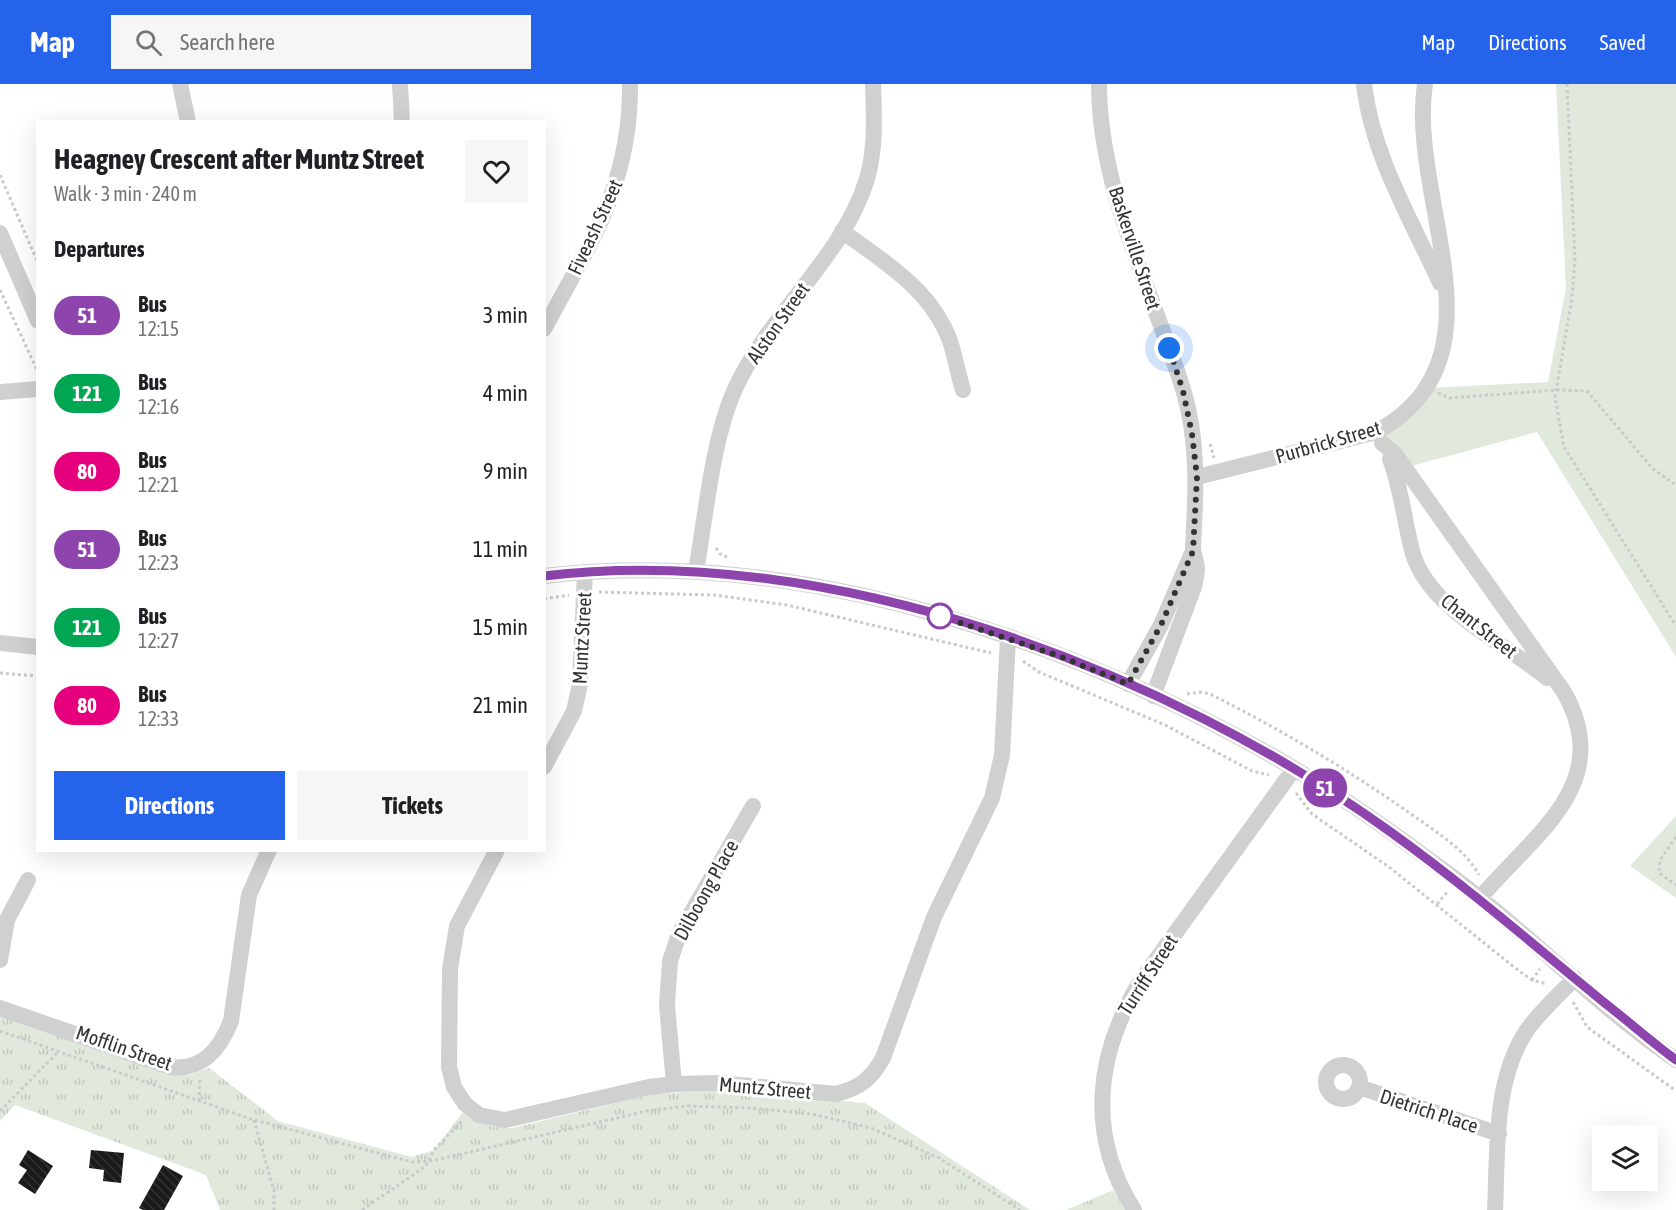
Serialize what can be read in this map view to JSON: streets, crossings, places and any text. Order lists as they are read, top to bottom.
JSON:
{
  "streets": {
    "street": [
      "Fiveash Street",
      "Baskerville Street",
      "Alston Street",
      "Purbrick Street",
      "Chant Street",
      "Muntz Street",
      "Dilboong Place",
      "Turriff Street",
      "Mofflin Street",
      "Dietrich Place"
    ]
  },
  "crossings": [
    ["Baskerville Street", "Purbrick Street"],
    ["Purbrick Street", "Chant Street"],
    ["Muntz Street", "Dilboong Place"]
  ],
  "lines": ["bus line 51"],
  "page": {
    "header": "Map",
    "search": "Search here",
    "nav": ["Map", "Directions", "Saved"],
    "on_map": "51",
    "heading": [
      ["Heagney Crescent after Muntz Street", "Walk · 3 min · 240 m"],
      "Departures"
    ],
    "list": [
      {
        "mark": "51",
        "name": "Bus",
        "note": "12:15",
        "value": "3 min"
      },
      {
        "mark": "121",
        "name": "Bus",
        "note": "12:16",
        "value": "4 min"
      },
      {
        "mark": "80",
        "name": "Bus",
        "note": "12:21",
        "value": "9 min"
      },
      {
        "mark": "51",
        "name": "Bus",
        "note": "12:23",
        "value": "11 min"
      },
      {
        "mark": "121",
        "name": "Bus",
        "note": "12:27",
        "value": "15 min"
      },
      {
        "mark": "80",
        "name": "Bus",
        "note": "12:33",
        "value": "21 min"
      }
    ],
    "buttons": ["Directions", "Tickets"]
  }
}
